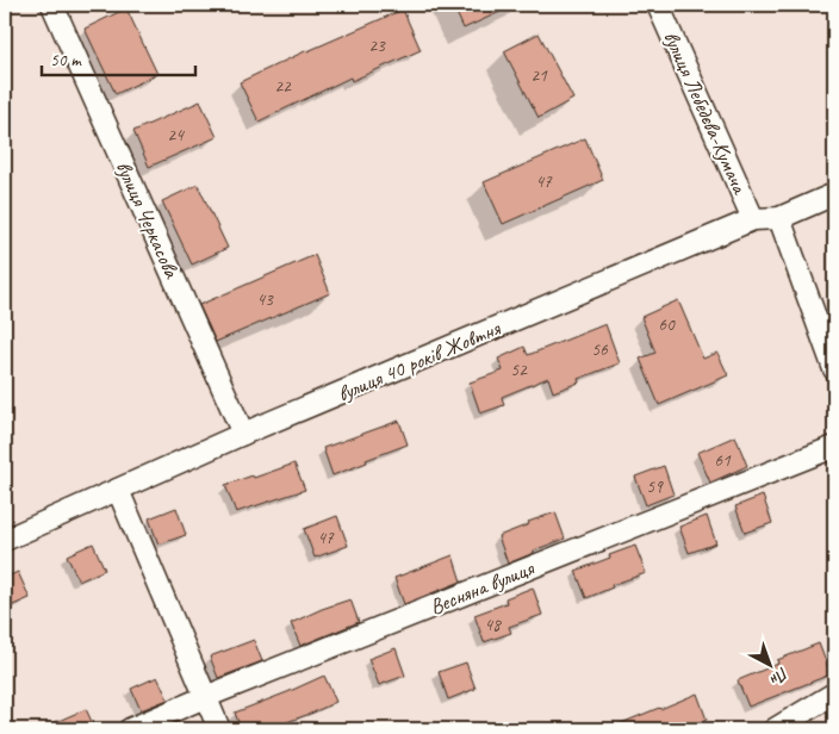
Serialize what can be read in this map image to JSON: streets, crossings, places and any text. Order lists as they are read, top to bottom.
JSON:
{
  "streets": {
    "street": [
      "вулиця Лебедєва-Кумача",
      "вулиця Черкасова",
      "вулиця 40 років Жовтня",
      "Весняна вулиця"
    ]
  },
  "crossings": [
    ["вулиця Лебедєва-Кумача", "вулиця 40 років Жовтня"],
    ["вулиця Черкасова", "вулиця 40 років Жовтня"]
  ],
  "house_numbers": [
    "23",
    "21",
    "22",
    "24",
    "47",
    "43",
    "60",
    "56",
    "52",
    "61",
    "59",
    "47",
    "48"
  ],
  "scale_bar": "50 m",
  "north": "bottom right"
}
